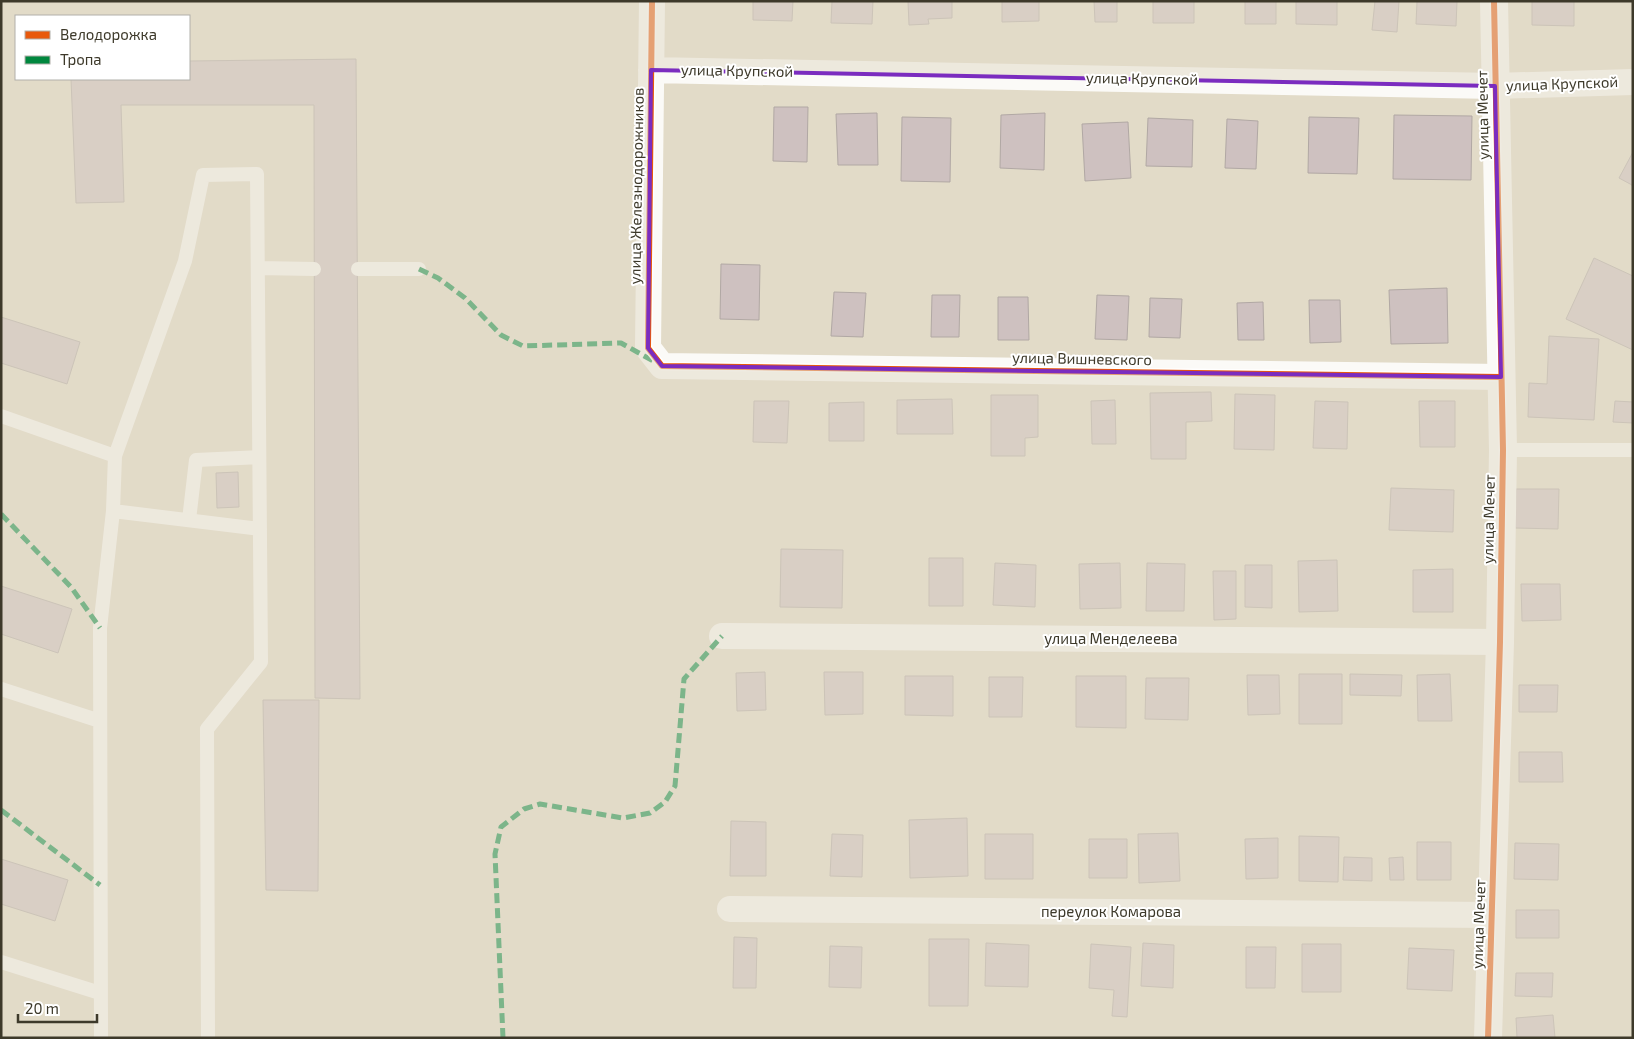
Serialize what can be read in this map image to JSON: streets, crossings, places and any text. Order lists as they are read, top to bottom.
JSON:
{
  "streets": {
    "street": [
      "улица Крупской",
      "улица Мечет",
      "улица Железнодорожников",
      "улица Вишневского",
      "улица Менделеева",
      "переулок Комарова"
    ]
  },
  "crossings": [
    ["улица Крупской", "улица Мечет"],
    ["улица Крупской", "улица Железнодорожников"],
    ["улица Мечет", "улица Вишневского"],
    ["улица Мечет", "улица Менделеева"],
    ["улица Мечет", "переулок Комарова"],
    ["улица Железнодорожников", "улица Вишневского"]
  ],
  "legend": ["Велодорожка", "Тропа"],
  "scale_bar": "20 m"
}
